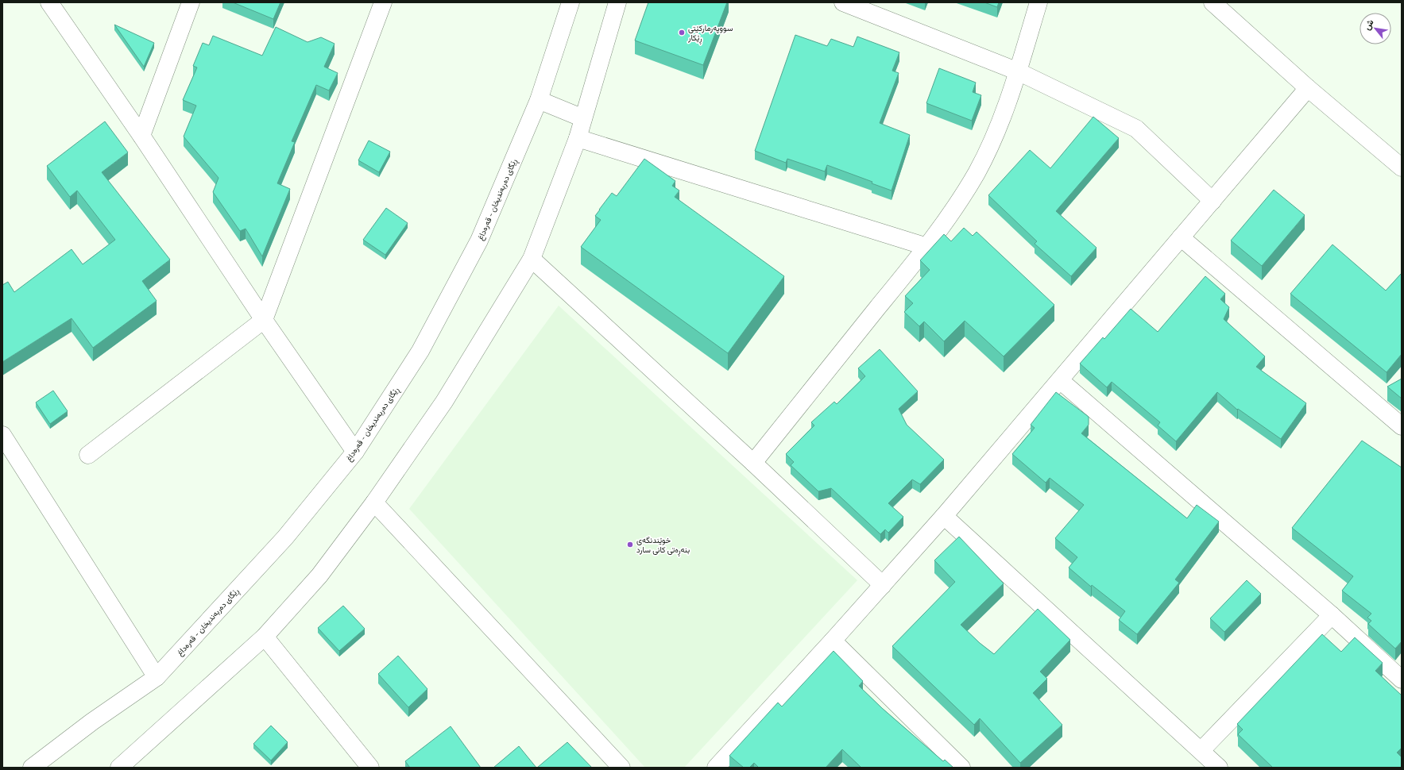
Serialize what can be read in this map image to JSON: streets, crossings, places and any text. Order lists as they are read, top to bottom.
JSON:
{
  "streets": {
    "street": ["ڕێگای دەربەندیخان - قەرەداغ"]
  },
  "places": ["سووپەرمارکێتی ڕێکار", "خوێندنگەی بنەڕەتی کانی سارد"],
  "north": "top left"
}
